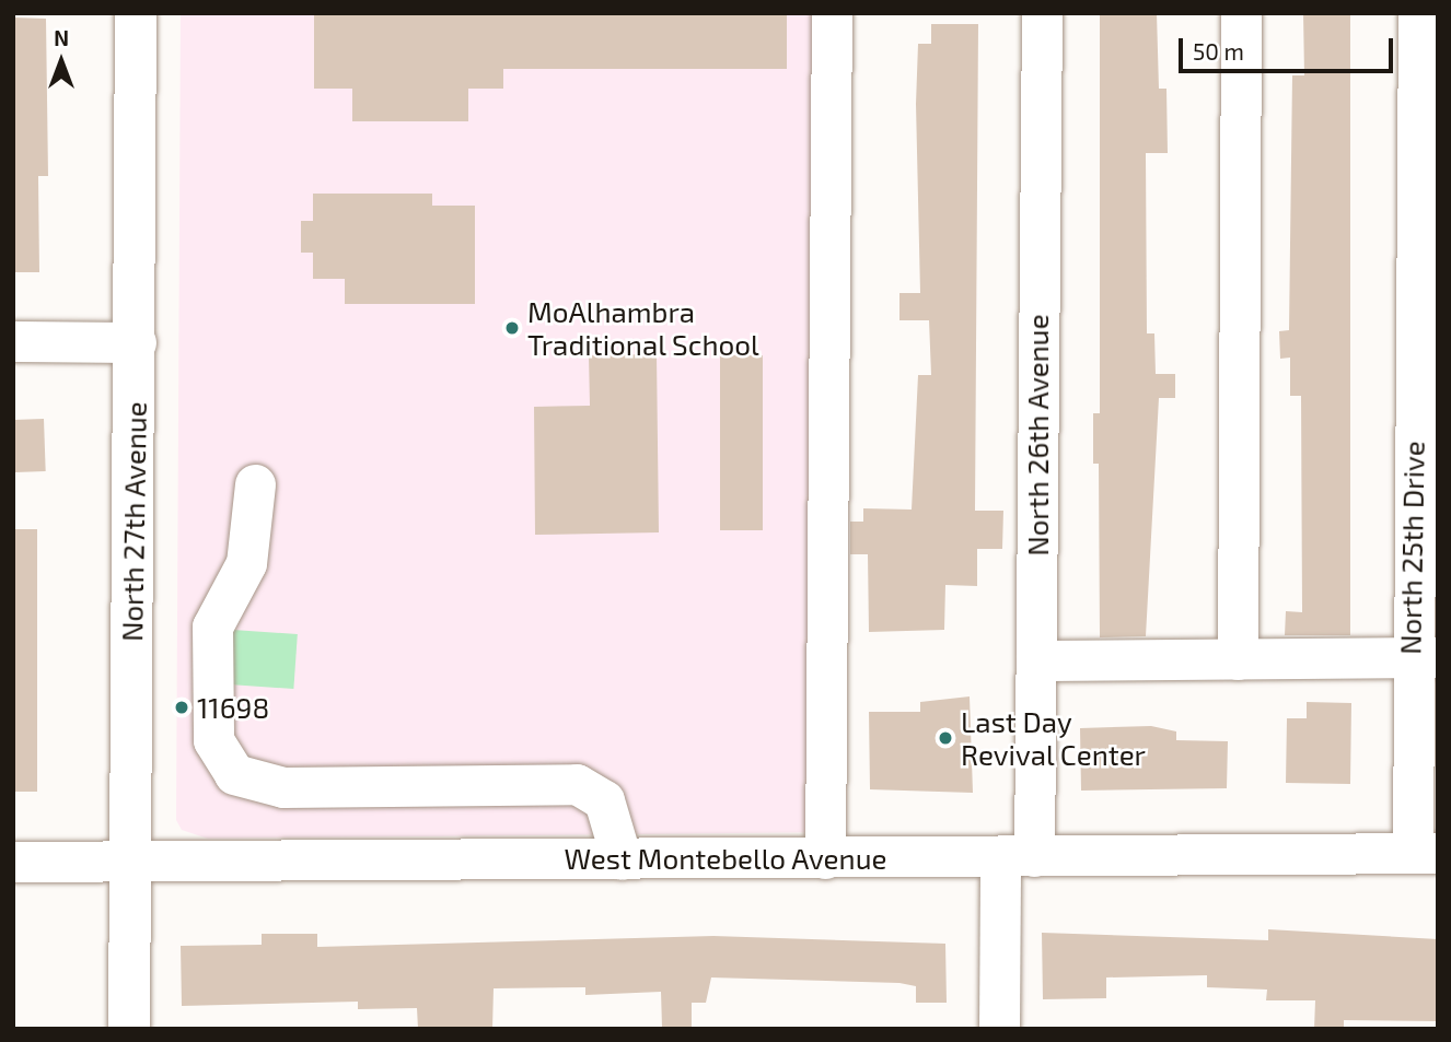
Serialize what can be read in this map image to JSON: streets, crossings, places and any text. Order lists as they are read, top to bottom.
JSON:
{
  "streets": {
    "main road": ["North 27th Avenue"],
    "street": ["North 26th Avenue", "North 25th Drive", "West Montebello Avenue"]
  },
  "crossings": [
    ["North 26th Avenue", "West Montebello Avenue"],
    ["North 27th Avenue", "West Montebello Avenue"],
    ["North 25th Drive", "West Montebello Avenue"]
  ],
  "places": ["MoAlhambra Traditional School", "11698", "Last Day Revival Center"],
  "scale_bar": "50 m",
  "north": "top"
}
